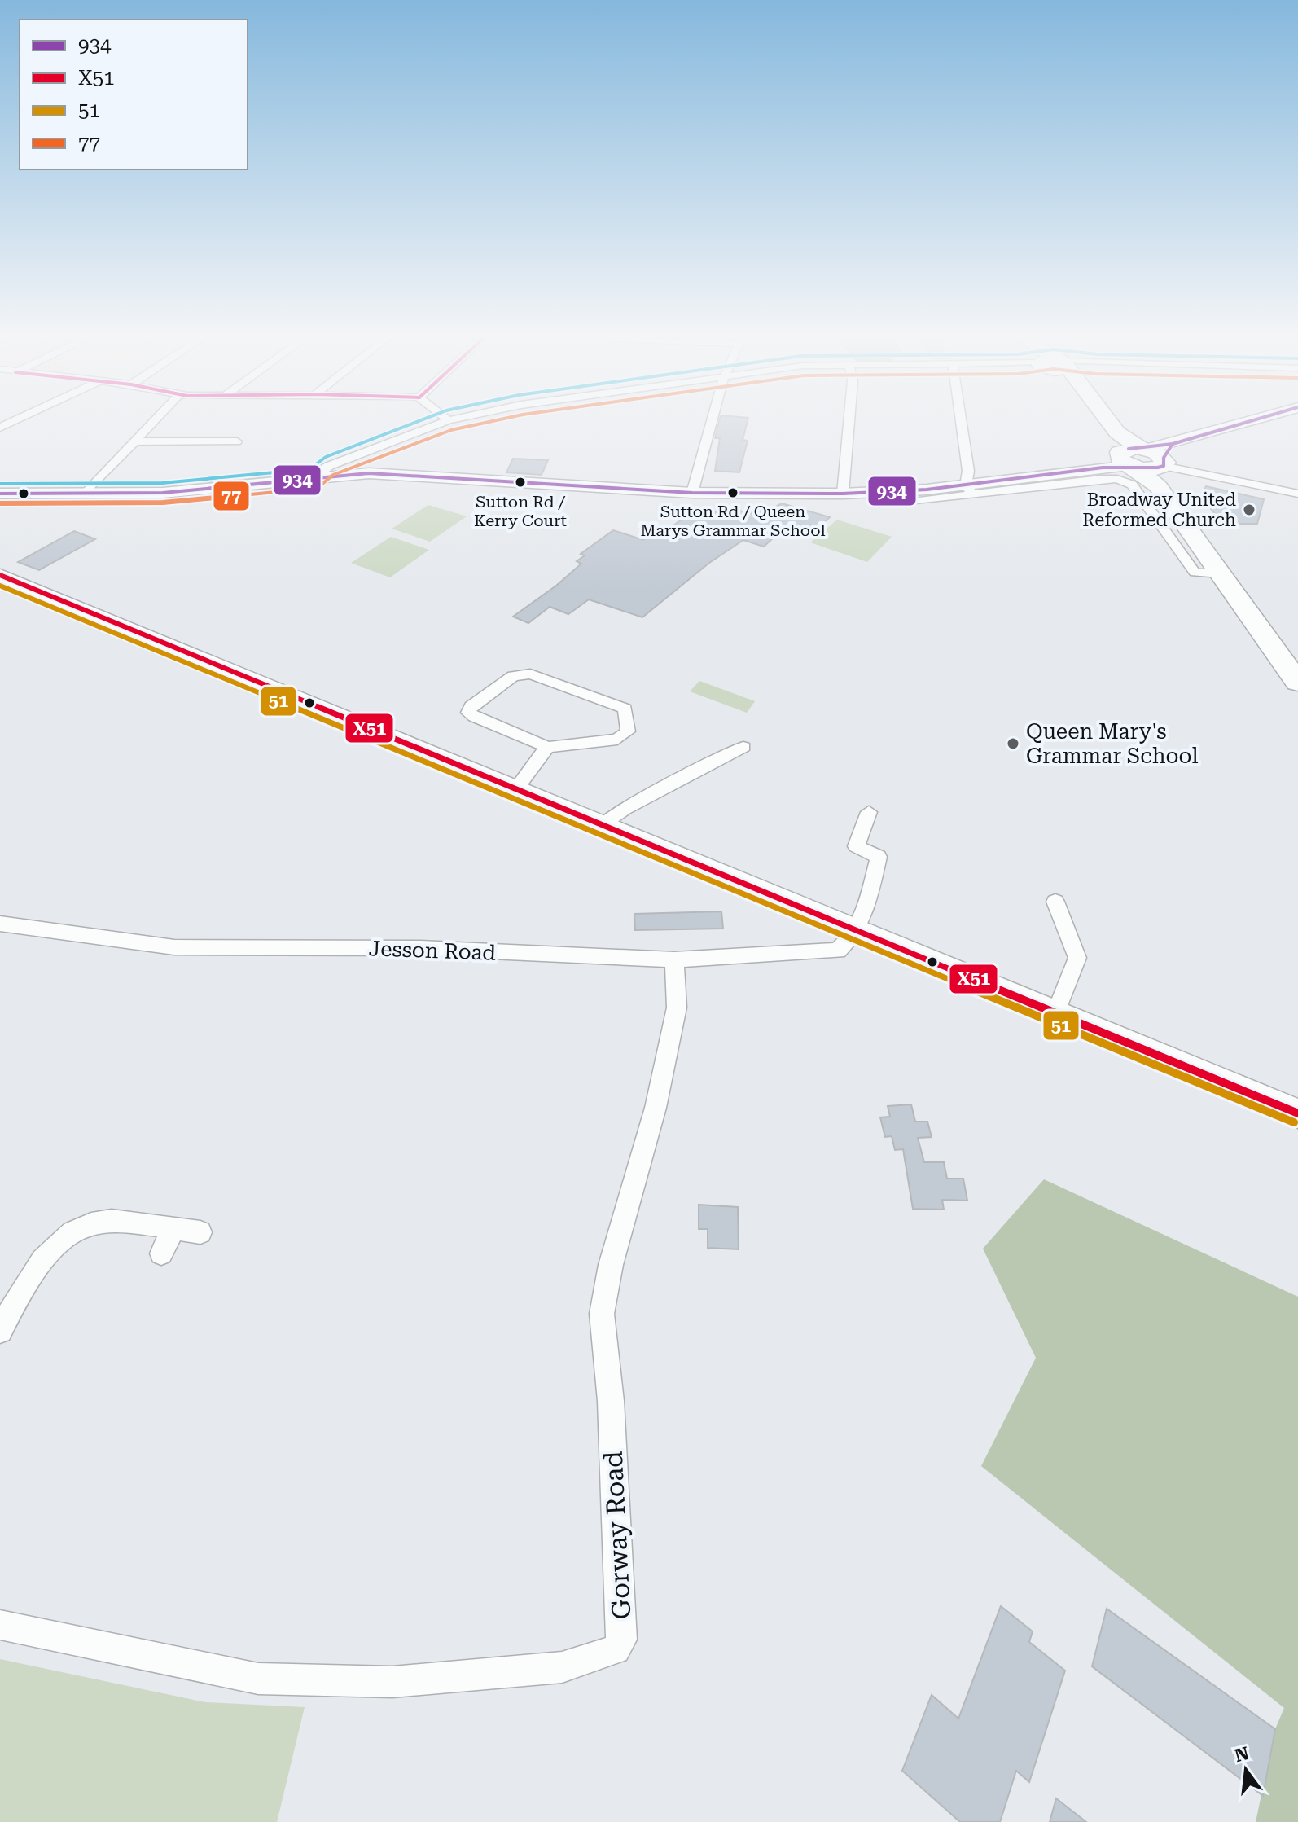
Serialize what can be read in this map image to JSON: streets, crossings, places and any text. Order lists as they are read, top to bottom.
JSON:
{
  "streets": {
    "street": ["Jesson Road", "Gorway Road"]
  },
  "crossings": [
    ["Jesson Road", "Gorway Road"]
  ],
  "places": [
    "Sutton Rd / Kerry Court",
    "Sutton Rd / Queen Marys Grammar School",
    "Broadway United Reformed Church",
    "Queen Mary's Grammar School"
  ],
  "lines": [
    "transit line 934",
    "transit line 77",
    "transit line X51",
    "transit line 51"
  ],
  "legend": [
    "934",
    "X51",
    "51",
    "77"
  ],
  "north": "top"
}
